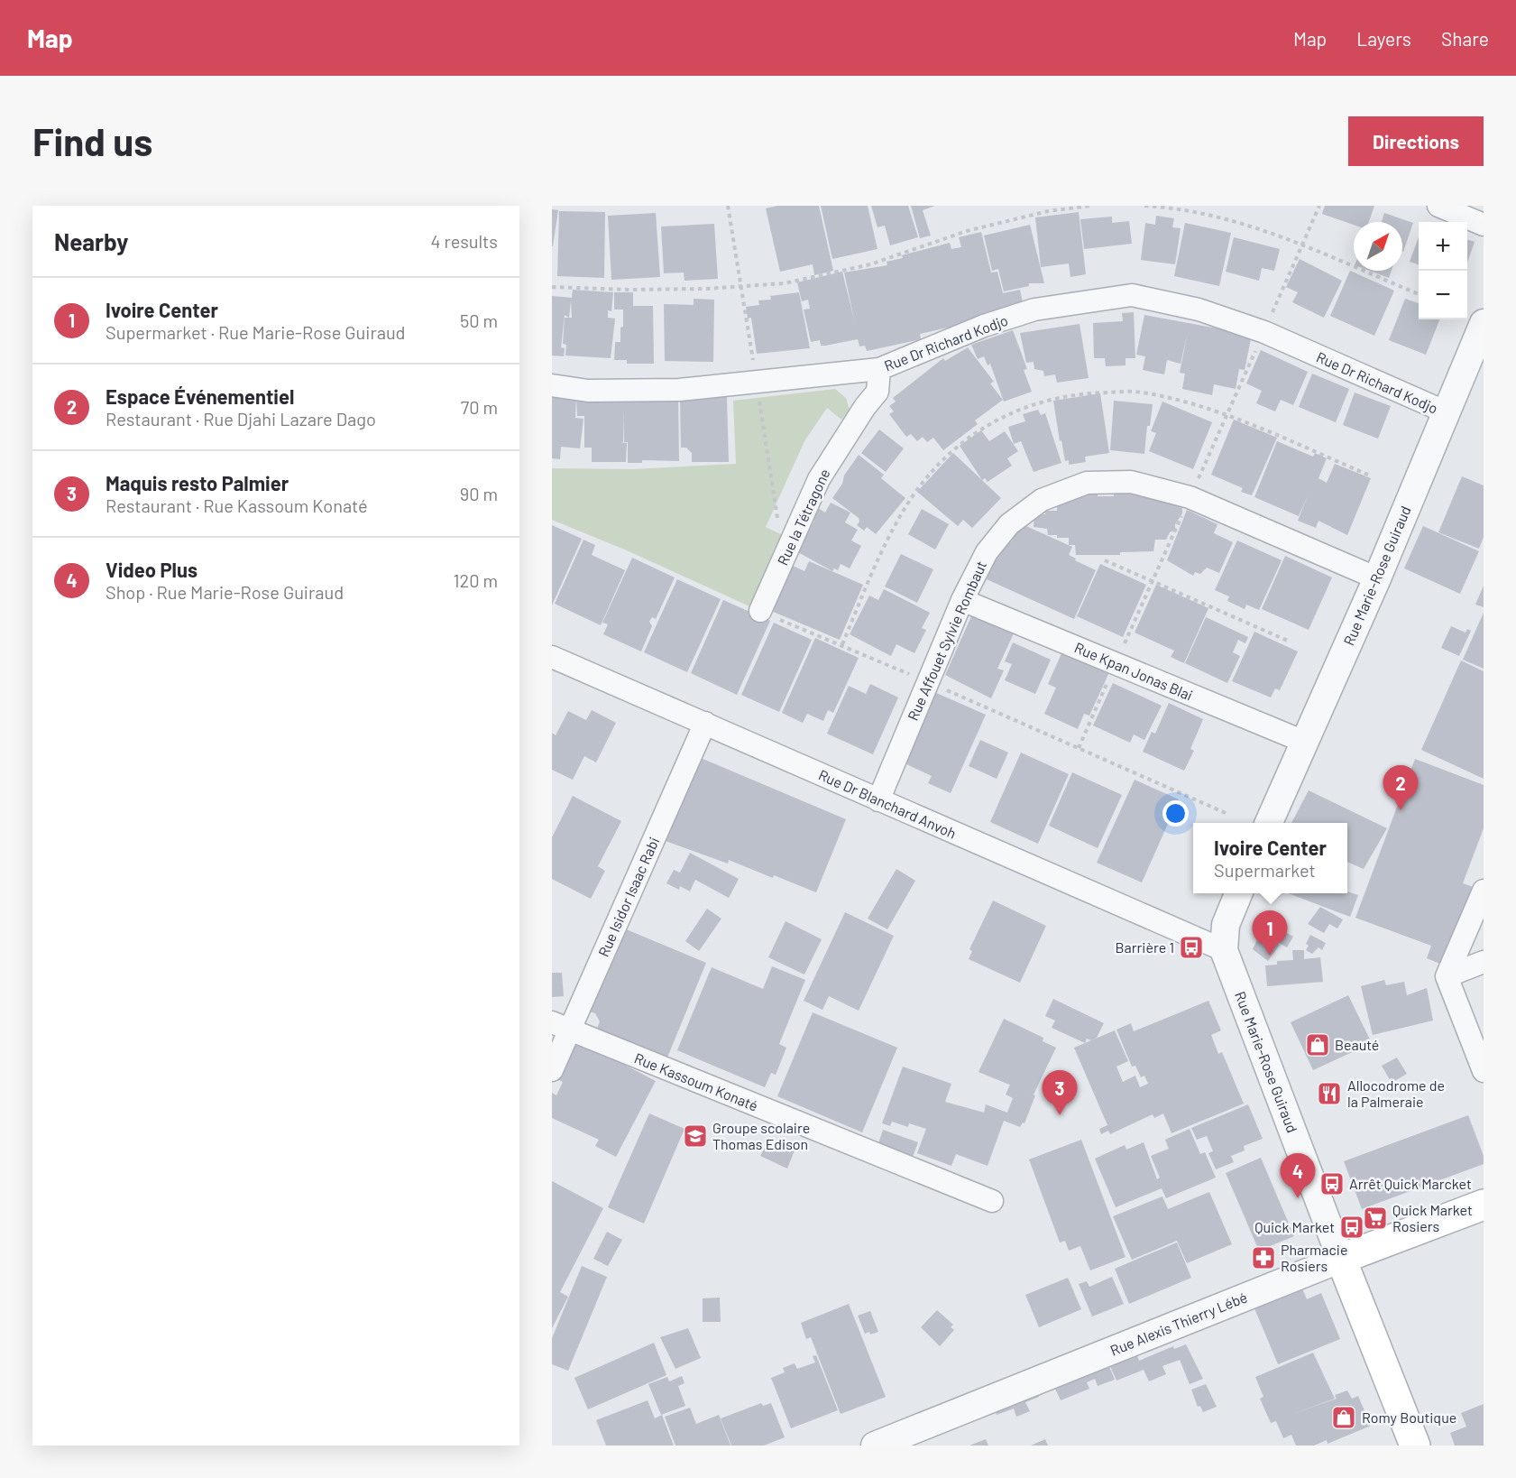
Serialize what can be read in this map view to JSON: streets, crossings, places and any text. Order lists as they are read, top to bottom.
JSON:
{
  "streets": {
    "main road": ["Rue Marie-Rose Guiraud", "Rue Alexis Thierry Lébé"],
    "street": [
      "Rue Dr Richard Kodjo",
      "Rue la Tétragone",
      "Rue Affouet Sylvie Rombaut",
      "Rue Kpan Jonas Blai",
      "Rue Dr Blanchard Anvoh",
      "Rue Isidor Isaac Rabi",
      "Rue Kassoum Konaté"
    ]
  },
  "crossings": [
    ["Rue Dr Richard Kodjo", "Rue la Tétragone"],
    ["Rue Dr Richard Kodjo", "Rue Marie-Rose Guiraud"],
    ["Rue Marie-Rose Guiraud", "Rue Affouet Sylvie Rombaut"],
    ["Rue Marie-Rose Guiraud", "Rue Kpan Jonas Blai"],
    ["Rue Marie-Rose Guiraud", "Rue Dr Blanchard Anvoh"],
    ["Rue Marie-Rose Guiraud", "Rue Alexis Thierry Lébé"],
    ["Rue Affouet Sylvie Rombaut", "Rue Kpan Jonas Blai"],
    ["Rue Affouet Sylvie Rombaut", "Rue Dr Blanchard Anvoh"],
    ["Rue Dr Blanchard Anvoh", "Rue Isidor Isaac Rabi"],
    ["Rue Isidor Isaac Rabi", "Rue Kassoum Konaté"]
  ],
  "places": {
    "bus stop": ["Barrière 1", "Arrêt Quick Marcket", "Quick Market"],
    "shop": ["Beauté", "Romy Boutique"],
    "restaurant": ["Allocodrome de la Palmeraie"],
    "school or university": ["Groupe scolaire Thomas Edison"],
    "supermarket": ["Quick Market Rosiers"],
    "pharmacy": ["Pharmacie Rosiers"]
  },
  "north": "top right",
  "page": {
    "header": "Map",
    "nav": ["Map", "Layers", "Share"],
    "buttons": "Directions",
    "title": "Find us",
    "heading": ["Nearby", "4 results"],
    "map_buttons": ["+", "−"],
    "list": [
      {
        "mark": "1",
        "name": "Ivoire Center",
        "note": "Supermarket · Rue Marie-Rose Guiraud",
        "value": "50 m"
      },
      {
        "mark": "2",
        "name": "Espace Événementiel",
        "note": "Restaurant · Rue Djahi Lazare Dago",
        "value": "70 m"
      },
      {
        "mark": "3",
        "name": "Maquis resto Palmier",
        "note": "Restaurant · Rue Kassoum Konaté",
        "value": "90 m"
      },
      {
        "mark": "4",
        "name": "Video Plus",
        "note": "Shop · Rue Marie-Rose Guiraud",
        "value": "120 m"
      }
    ],
    "pins": [
      "2",
      "1",
      "3",
      "4"
    ],
    "popup": ["Ivoire Center", "Supermarket"]
  }
}
